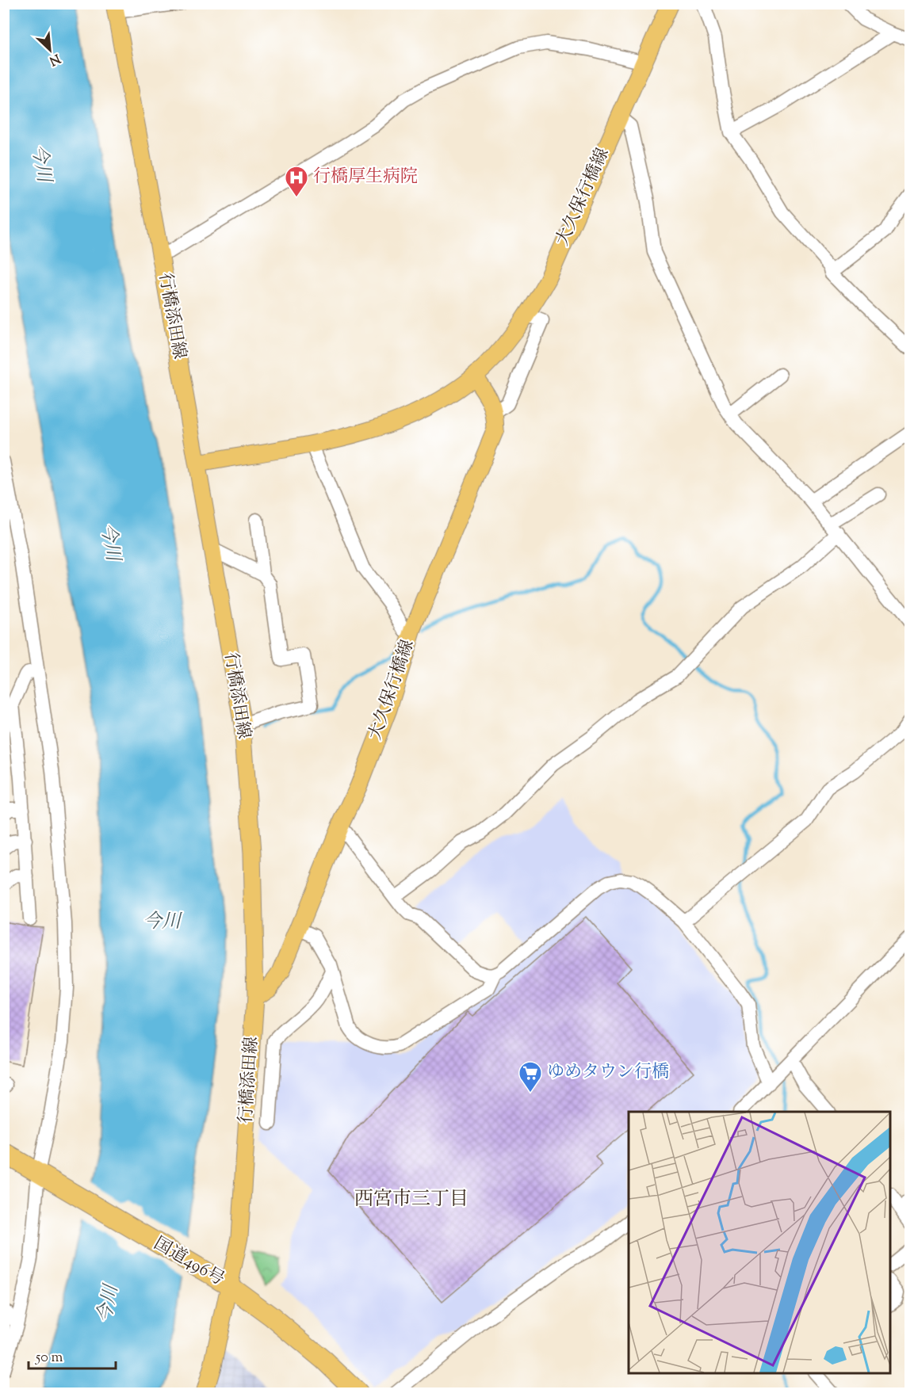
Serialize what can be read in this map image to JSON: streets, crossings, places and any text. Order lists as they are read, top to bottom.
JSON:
{
  "streets": {
    "highway": ["国道496号"],
    "main road": ["大久保行橋線", "行橋添田線"]
  },
  "crossings": [
    ["大久保行橋線", "行橋添田線"],
    ["行橋添田線", "国道496号"]
  ],
  "districts": ["西宮市三丁目"],
  "water": ["今川"],
  "places": {
    "hospital": ["行橋厚生病院"],
    "supermarket": ["ゆめタウン行橋"]
  },
  "scale_bar": "50 m",
  "north": "bottom right"
}
